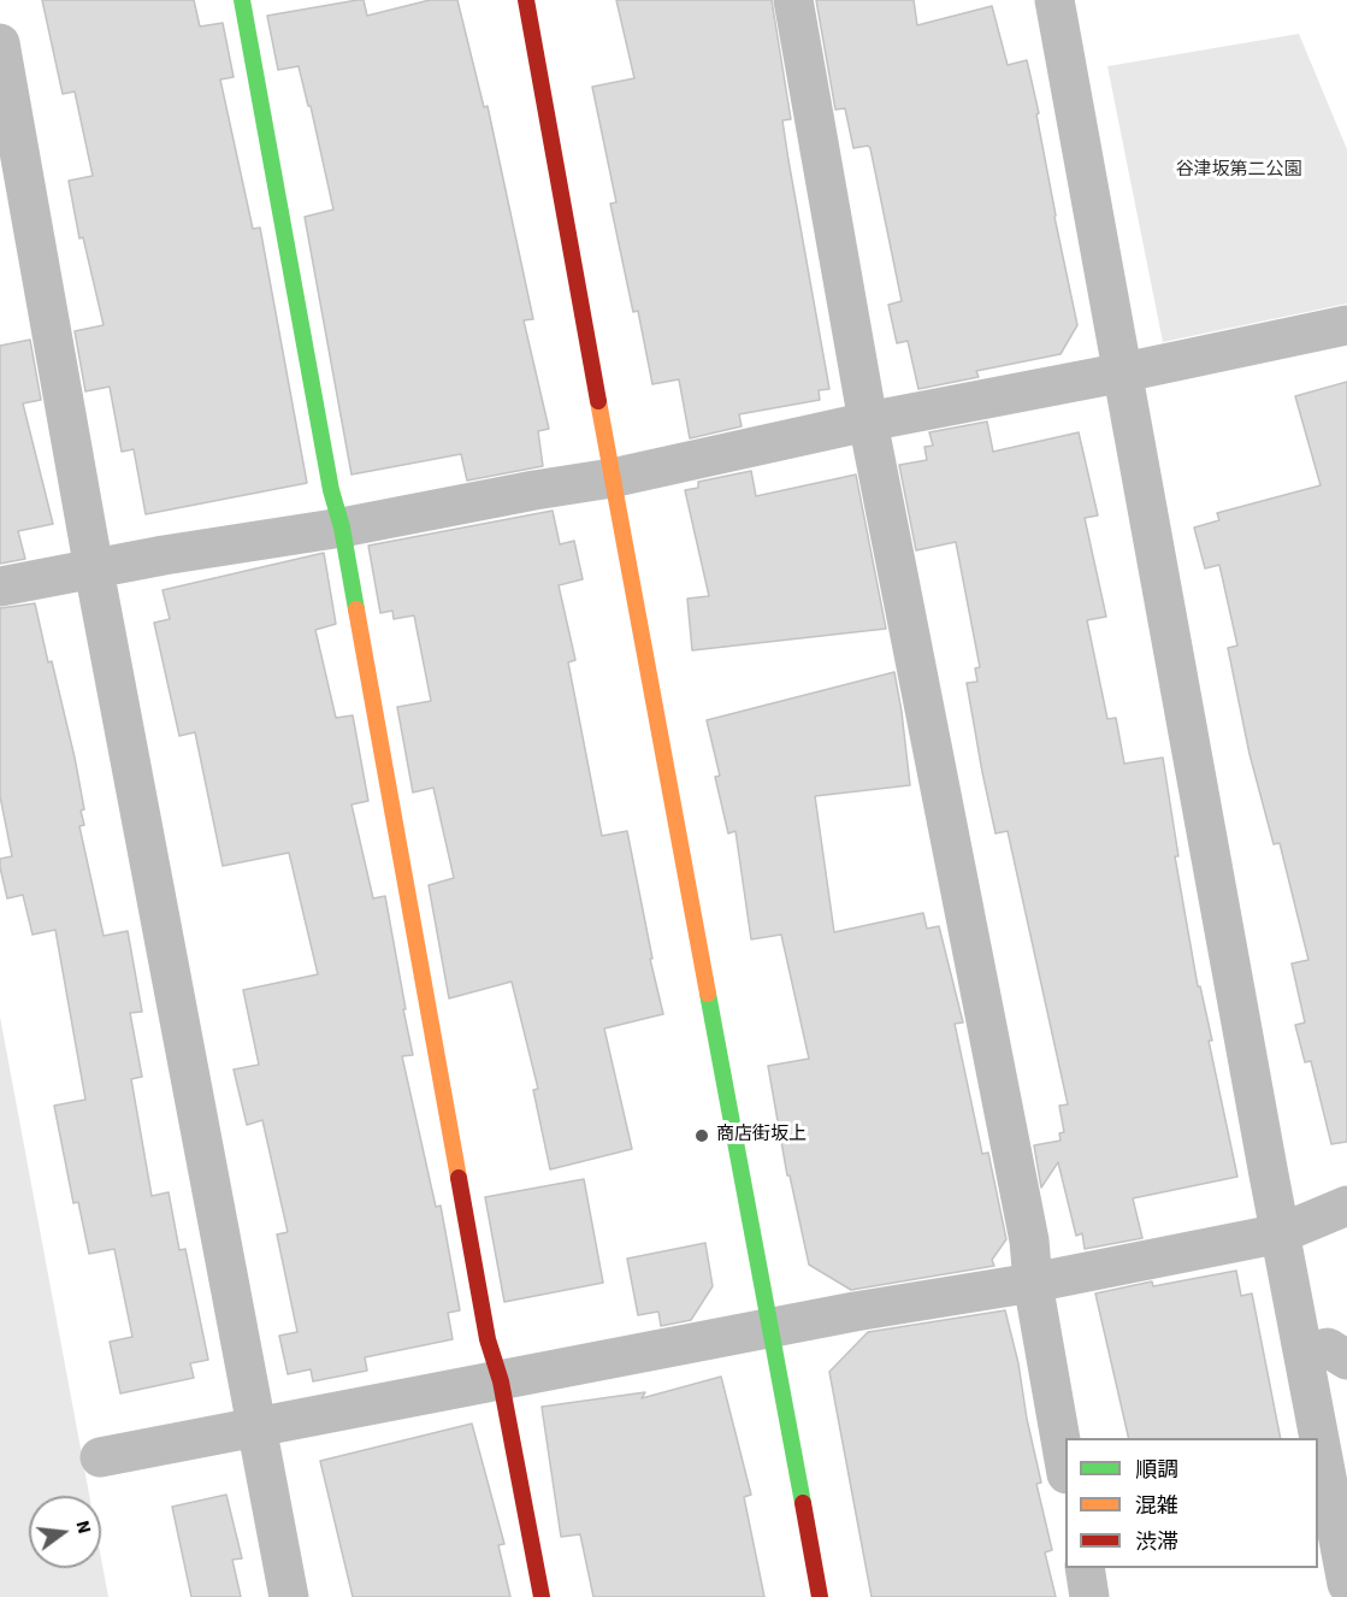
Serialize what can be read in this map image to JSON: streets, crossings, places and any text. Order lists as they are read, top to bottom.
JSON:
{
  "parks": ["谷津坂第二公園"],
  "places": ["商店街坂上"],
  "legend": ["順調", "混雑", "渋滞"],
  "north": "right"
}
